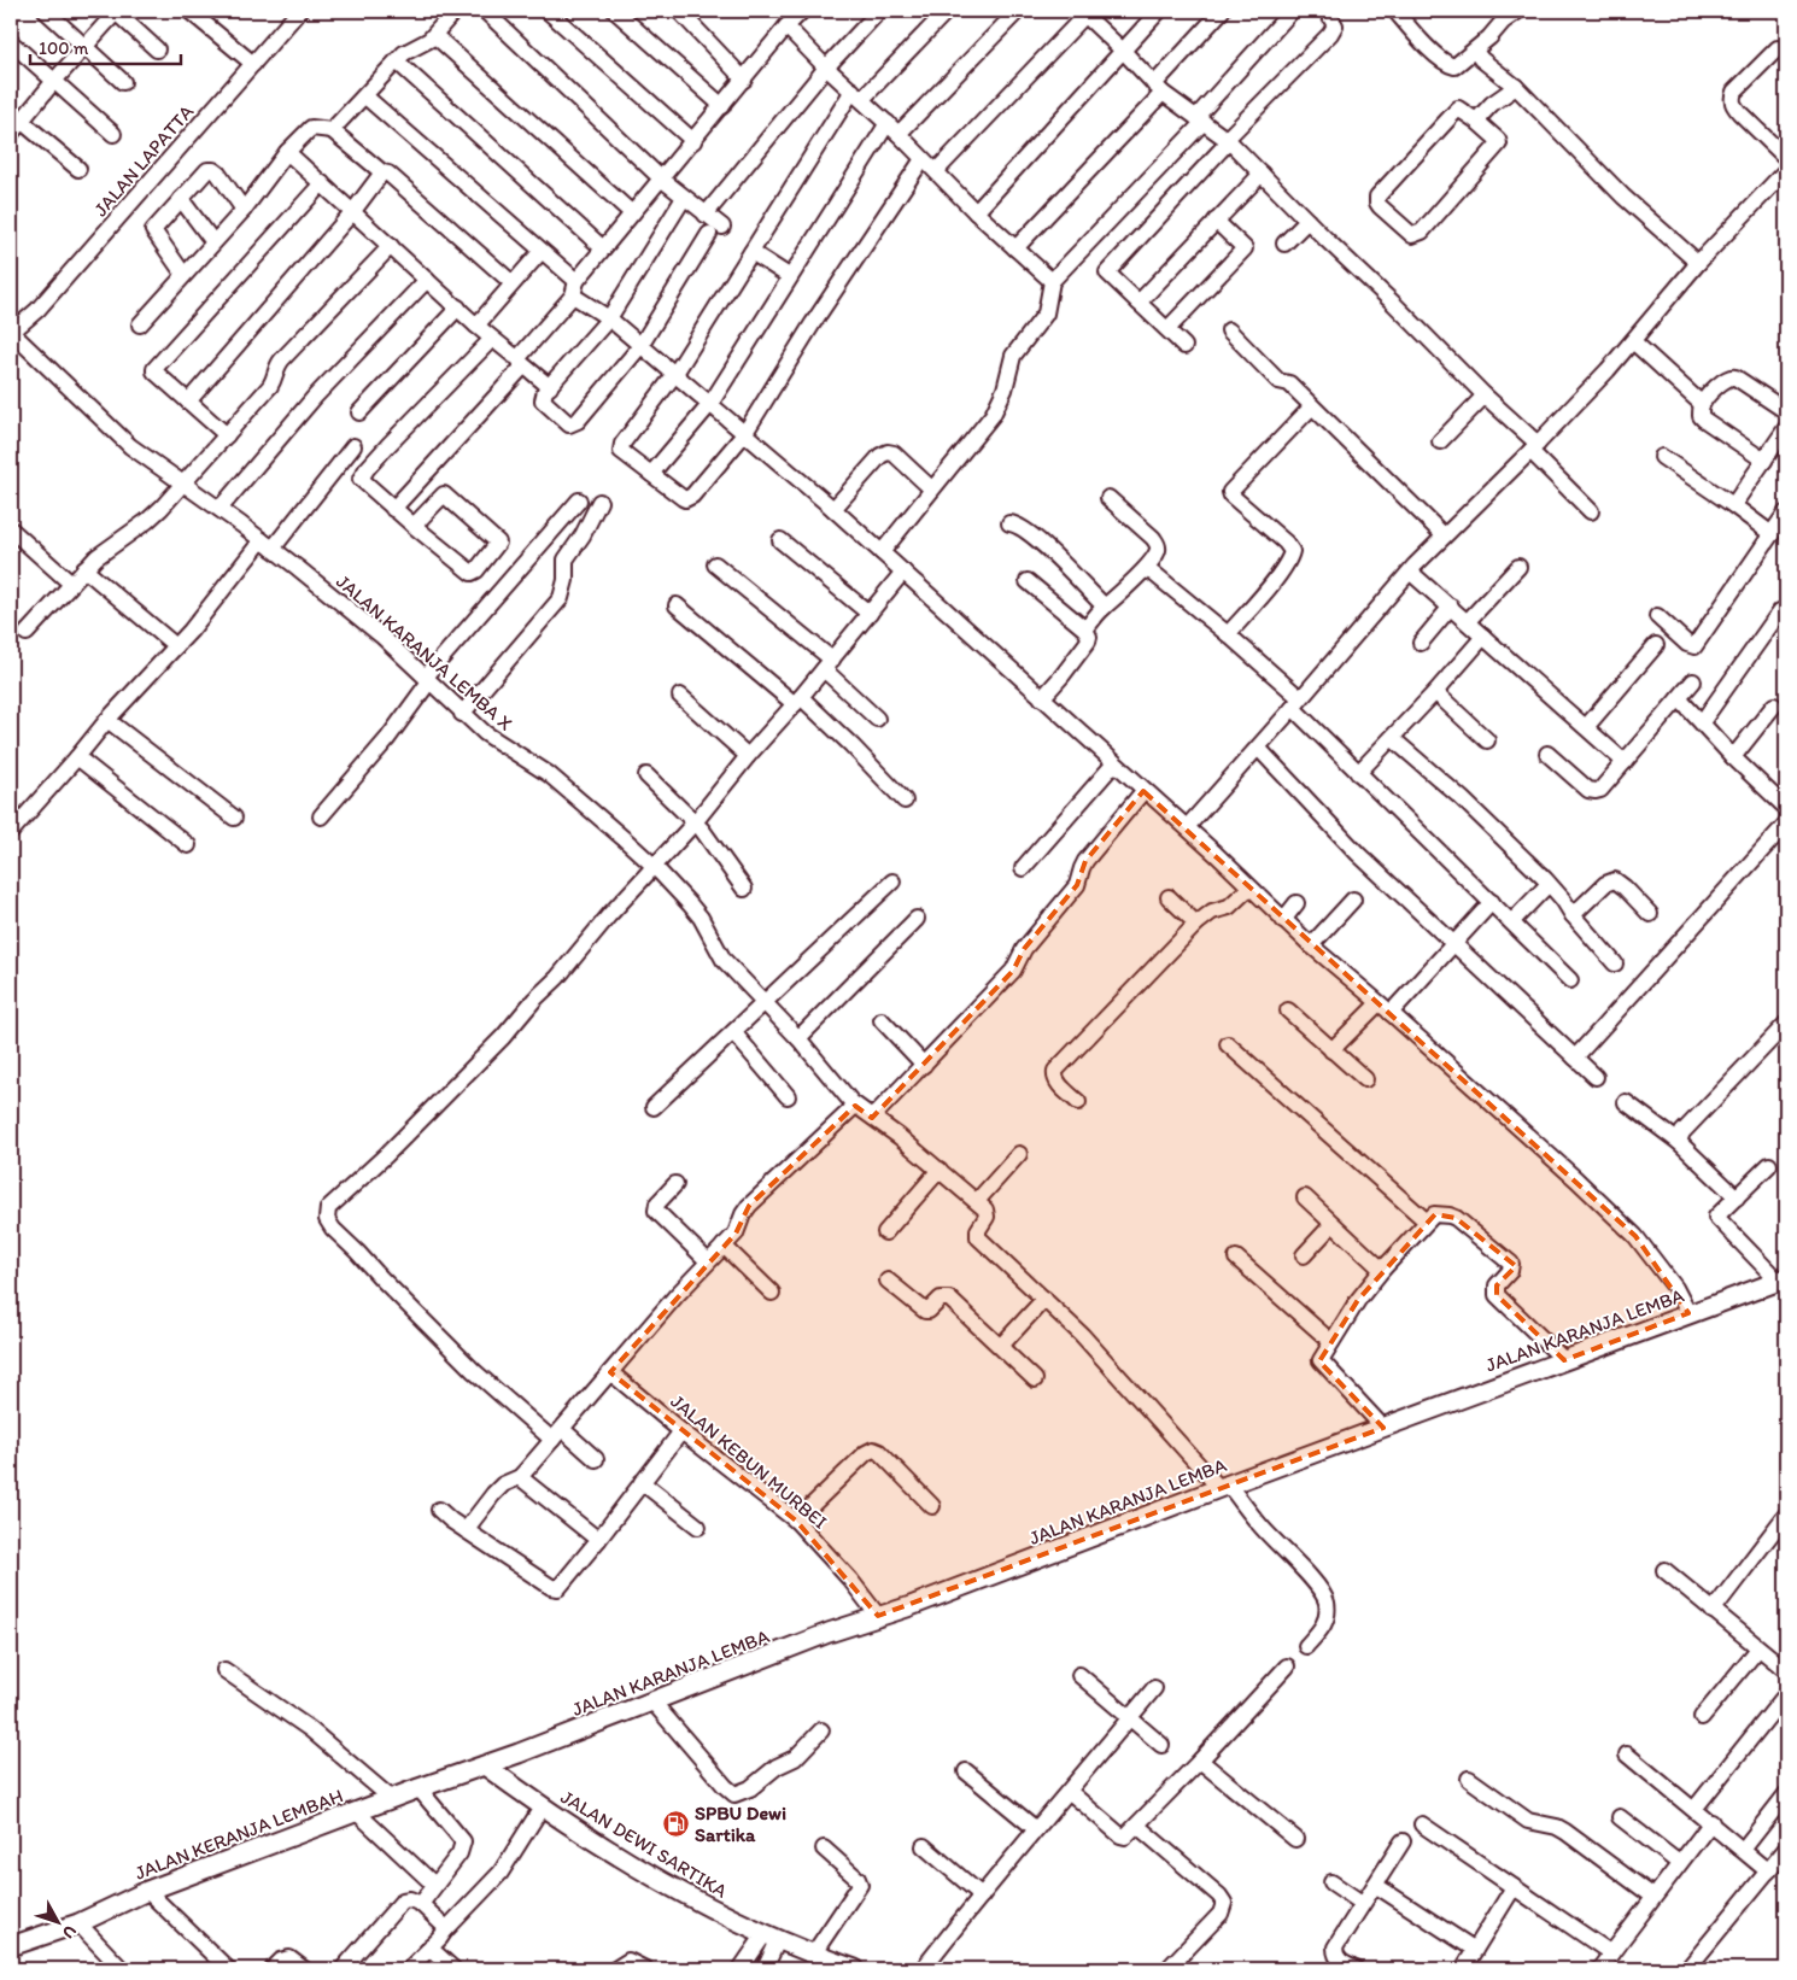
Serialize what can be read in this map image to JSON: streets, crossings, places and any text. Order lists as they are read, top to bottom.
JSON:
{
  "streets": {
    "main road": ["JALAN KARANJA LEMBA", "JALAN KERANJA LEMBAH", "JALAN DEWI SARTIKA"],
    "street": ["JALAN LAPATTA", "JALAN KARANJA LEMBA X", "JALAN KEBUN MURBEI"]
  },
  "crossings": [
    ["JALAN LAPATTA", "JALAN KARANJA LEMBA X"],
    ["JALAN KARANJA LEMBA", "JALAN KEBUN MURBEI"],
    ["JALAN KARANJA LEMBA", "JALAN KERANJA LEMBAH"],
    ["JALAN KARANJA LEMBA", "JALAN DEWI SARTIKA"],
    ["JALAN KERANJA LEMBAH", "JALAN DEWI SARTIKA"]
  ],
  "places": {
    "fuel station": ["SPBU Dewi Sartika"]
  },
  "scale_bar": "100 m",
  "north": "bottom right"
}
